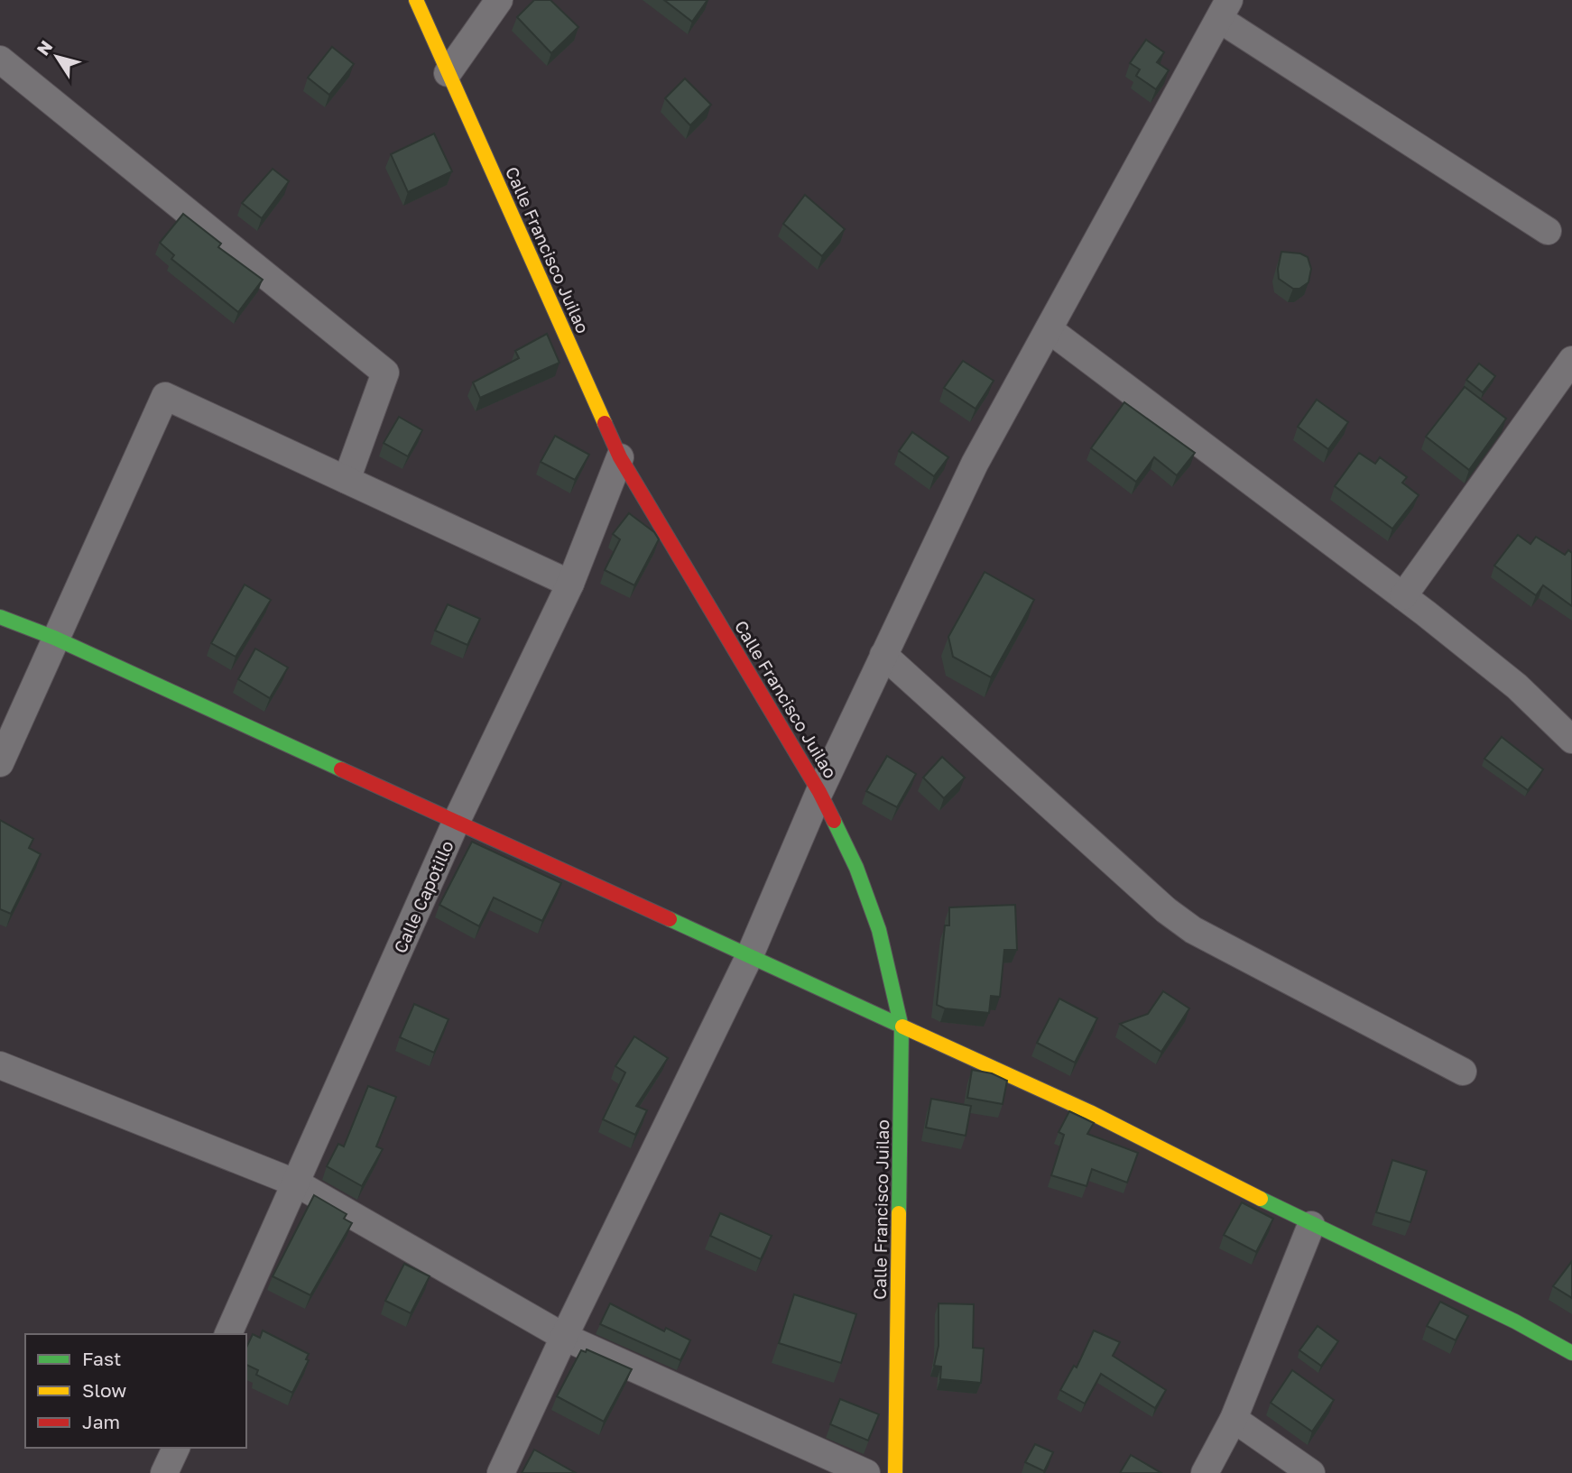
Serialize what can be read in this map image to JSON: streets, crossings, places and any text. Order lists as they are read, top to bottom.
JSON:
{
  "streets": {
    "street": ["Calle Francisco Juilao", "Calle Capotillo"]
  },
  "crossings": [
    ["Calle Francisco Juilao", "Calle Capotillo"]
  ],
  "legend": ["Fast", "Slow", "Jam"],
  "north": "top left"
}
